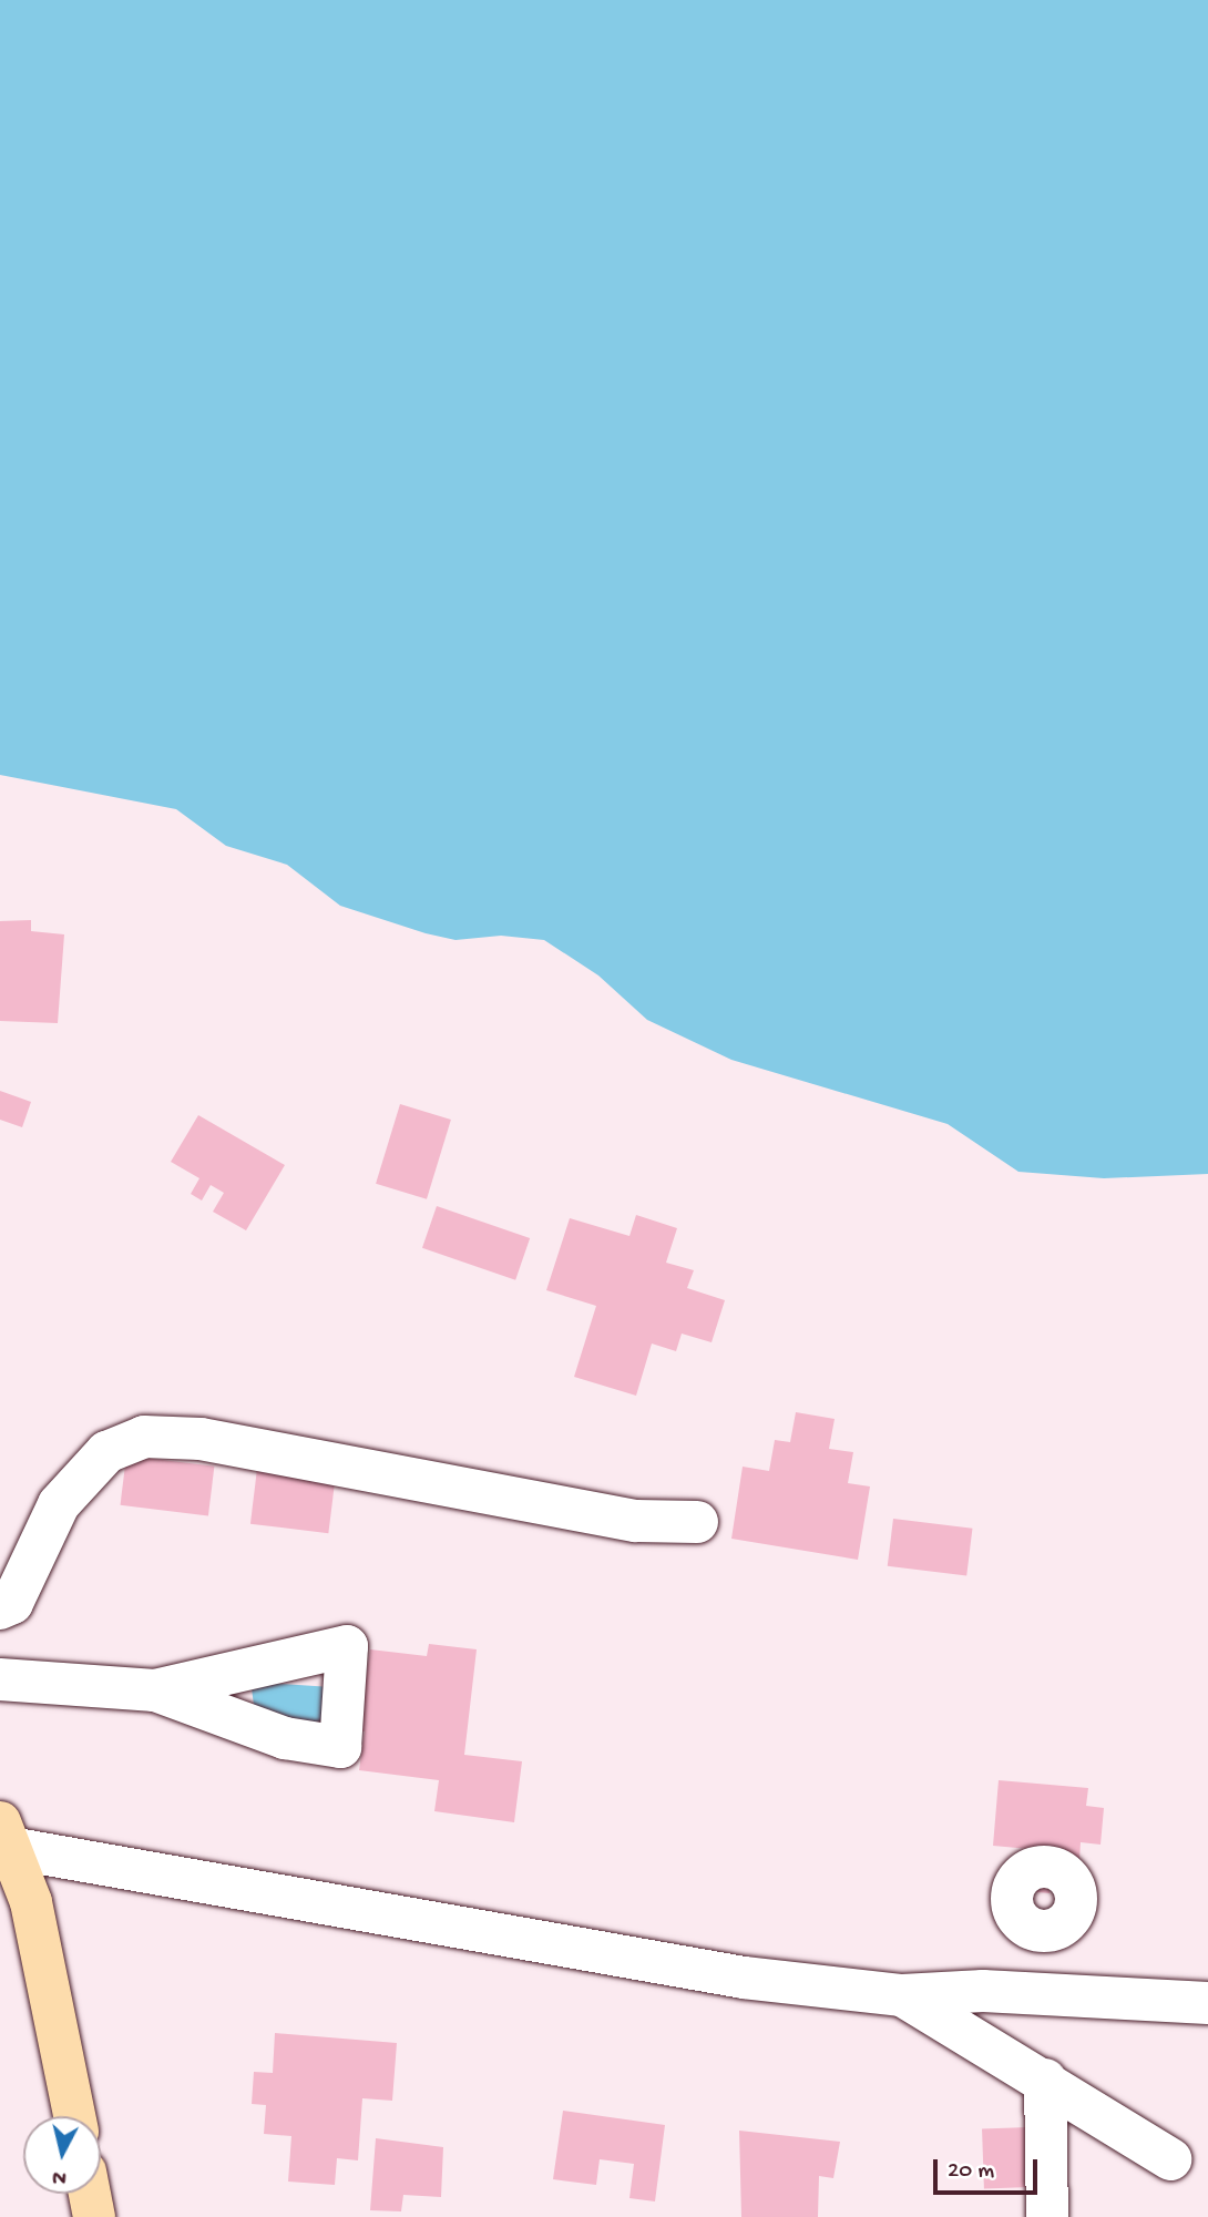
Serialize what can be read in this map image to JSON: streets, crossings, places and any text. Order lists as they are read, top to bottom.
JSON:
{
  "scale_bar": "20 m",
  "north": "bottom"
}
